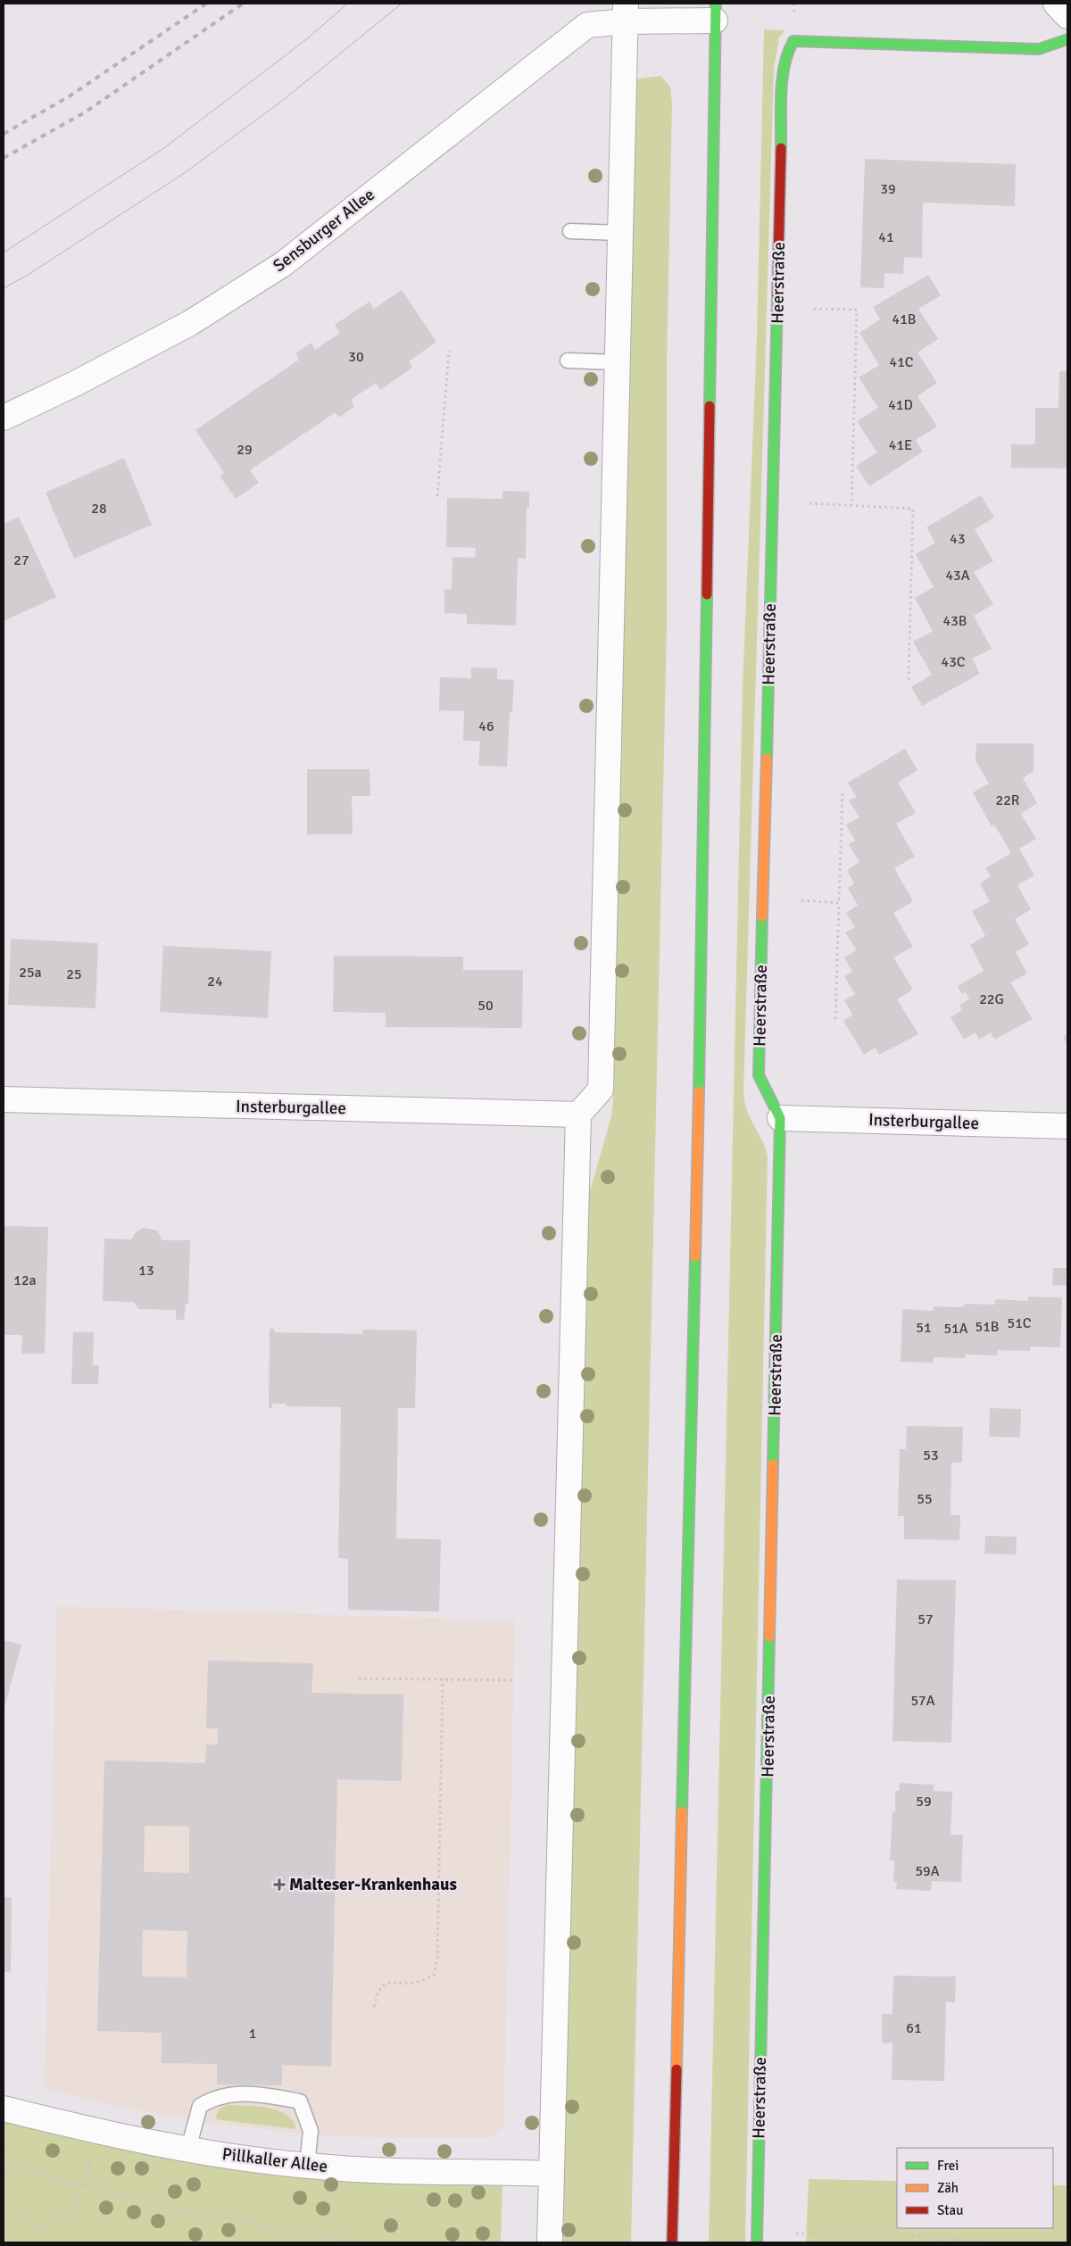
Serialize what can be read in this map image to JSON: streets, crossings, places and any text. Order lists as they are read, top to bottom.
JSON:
{
  "streets": {
    "street": [
      "Sensburger Allee",
      "Heerstraße",
      "Insterburgallee",
      "Pillkaller Allee"
    ]
  },
  "crossings": [
    ["Heerstraße", "Insterburgallee"]
  ],
  "places": {
    "health": ["Malteser-Krankenhaus"]
  },
  "house_numbers": [
    "39",
    "41",
    "41B",
    "30",
    "41C",
    "41D",
    "41E",
    "29",
    "28",
    "43",
    "27",
    "43A",
    "43B",
    "43C",
    "46",
    "22R",
    "25a",
    "25",
    "24",
    "22G",
    "50",
    "13",
    "12a",
    "51C",
    "51B",
    "51",
    "51A",
    "53",
    "55",
    "57",
    "57A",
    "59",
    "59A",
    "61",
    "1"
  ],
  "legend": ["Frei", "Zäh", "Stau"]
}
